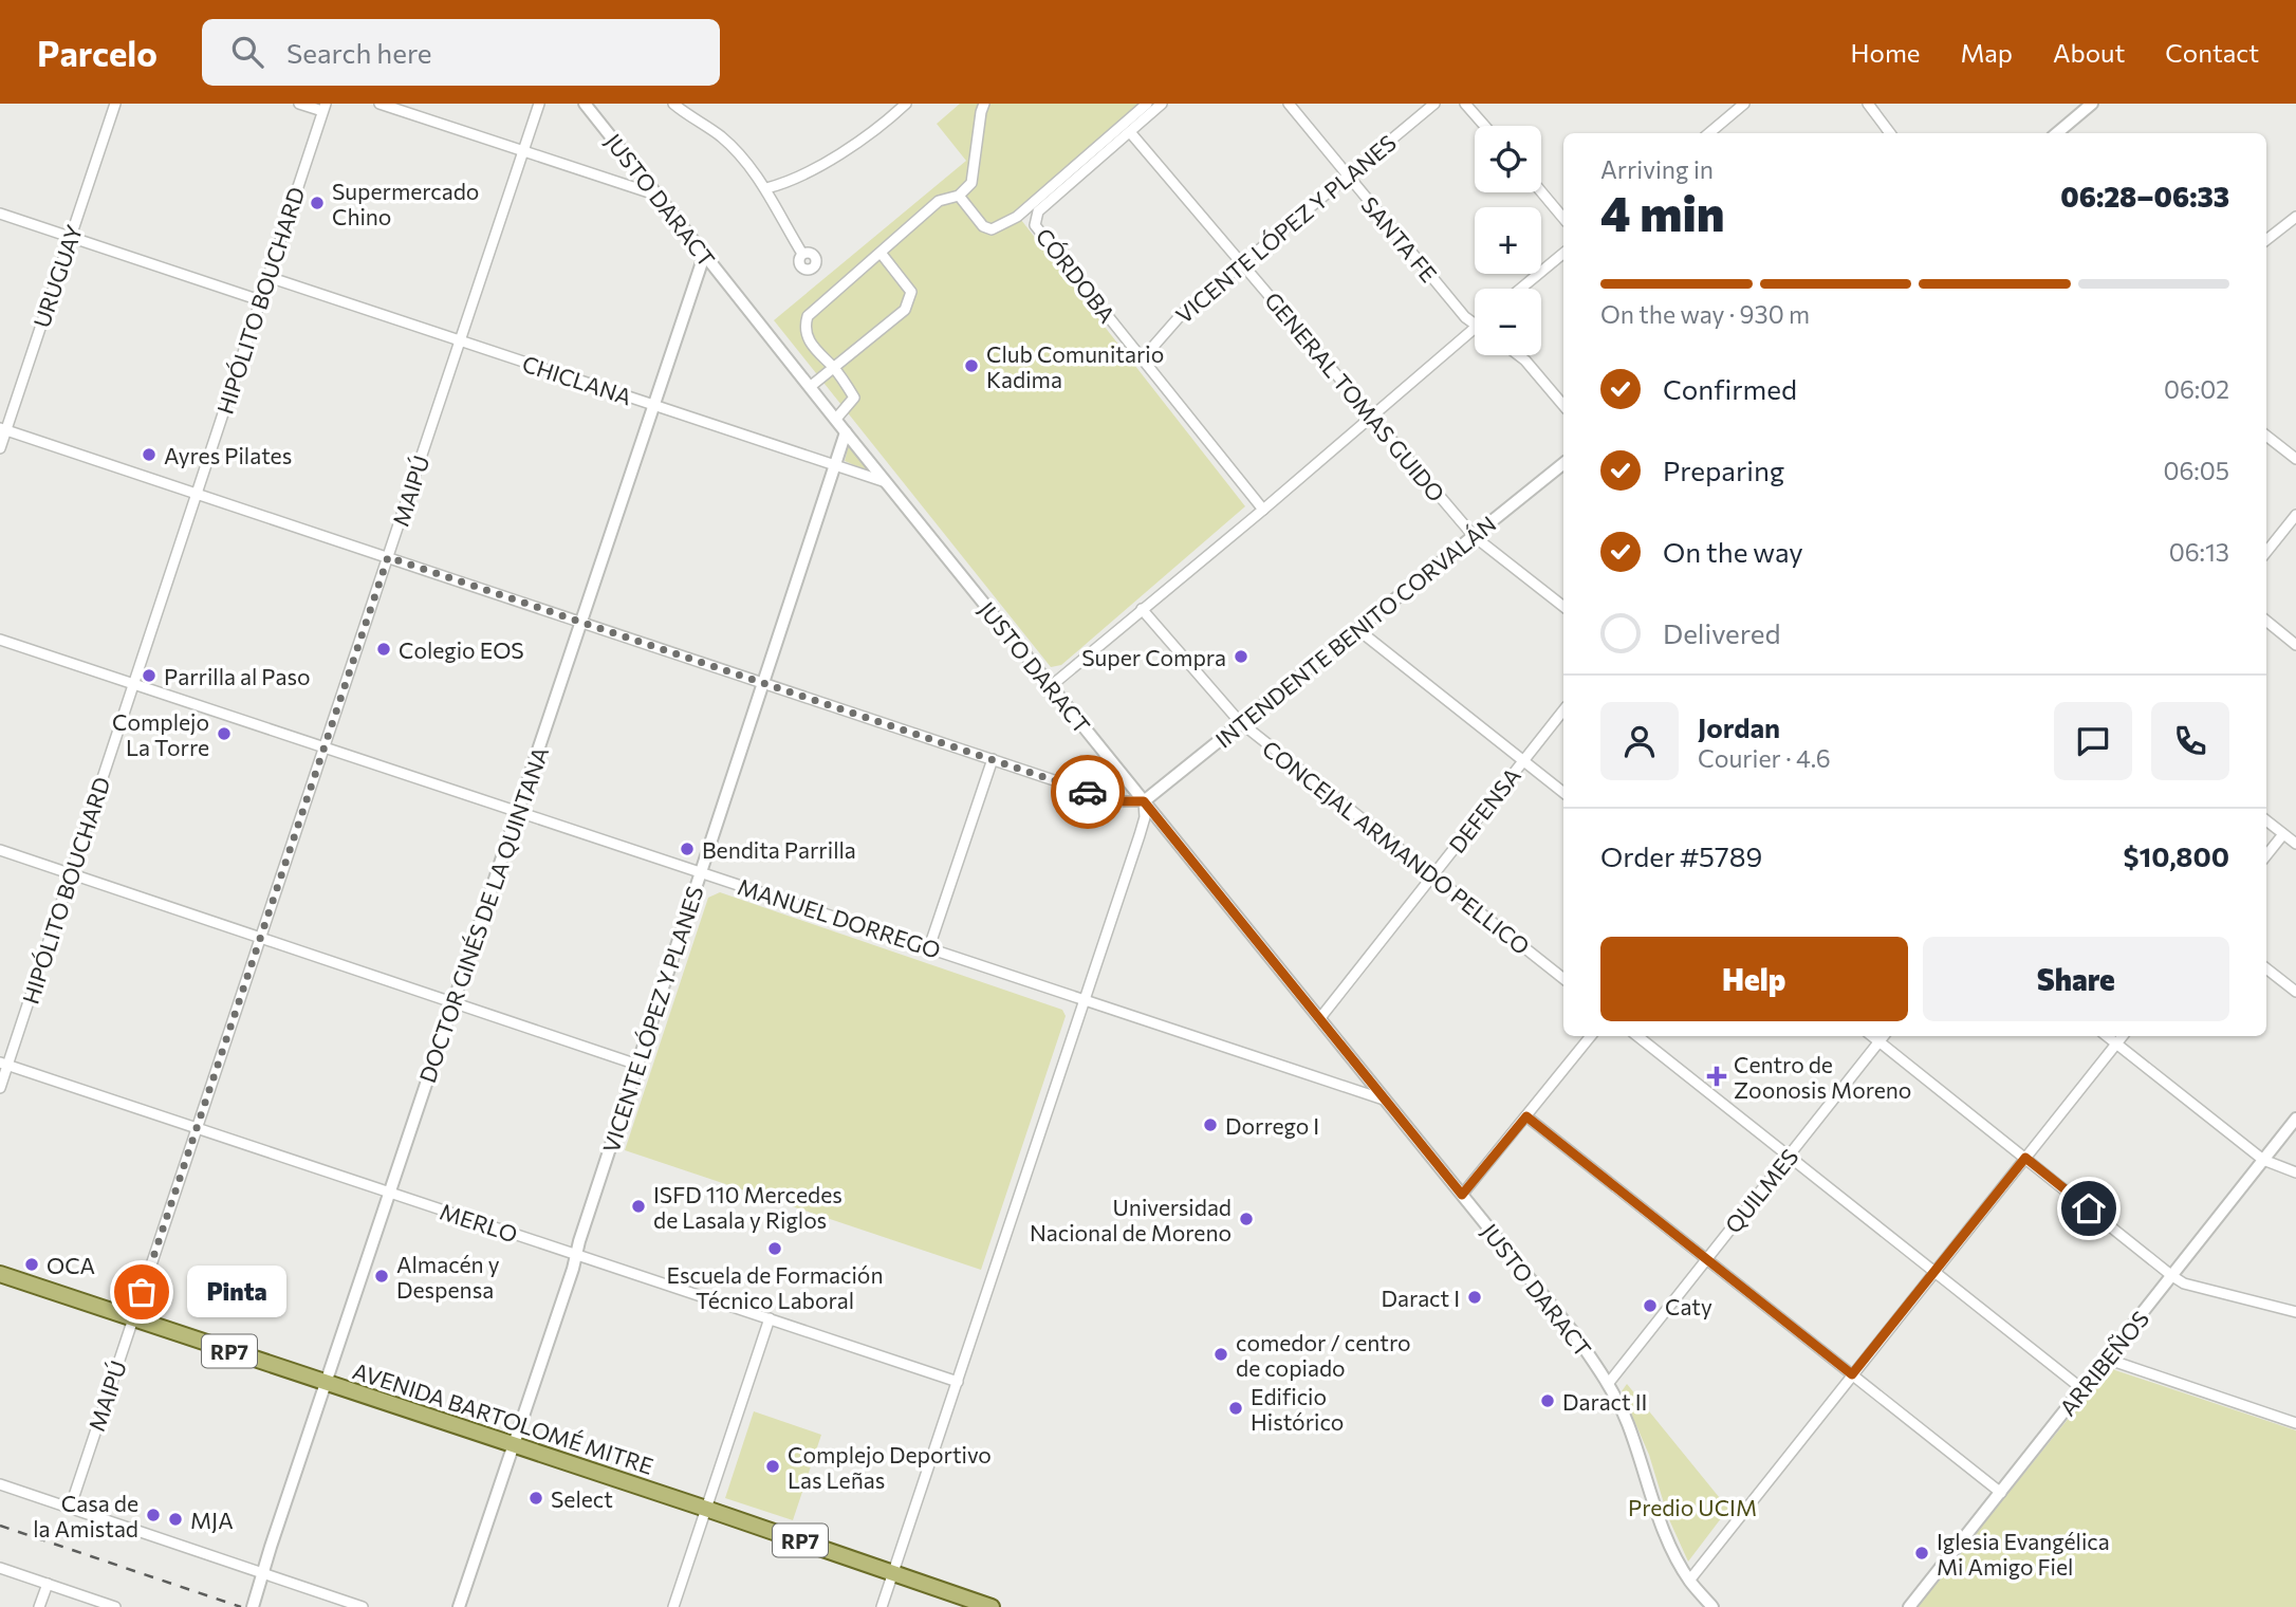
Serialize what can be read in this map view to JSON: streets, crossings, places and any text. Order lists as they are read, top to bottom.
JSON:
{
  "streets": {
    "main road": ["RP7", "AVENIDA BARTOLOMÉ MITRE"],
    "street": [
      "JUSTO DARACT",
      "VICENTE LÓPEZ Y PLANES",
      "SANTA FE",
      "CÓRDOBA",
      "URUGUAY",
      "HIPÓLITO BOUCHARD",
      "CHICLANA",
      "GENERAL TOMAS GUIDO",
      "MAIPÚ",
      "INTENDENTE BENITO CORVALÁN",
      "DEFENSA",
      "CONCEJAL ARMANDO PELLICO",
      "DOCTOR GINÉS DE LA QUINTANA",
      "MANUEL DORREGO",
      "QUILMES",
      "MERLO",
      "ARRIBEÑOS"
    ]
  },
  "crossings": [
    ["JUSTO DARACT", "VICENTE LÓPEZ Y PLANES"],
    ["JUSTO DARACT", "CHICLANA"],
    ["JUSTO DARACT", "INTENDENTE BENITO CORVALÁN"],
    ["JUSTO DARACT", "DEFENSA"],
    ["JUSTO DARACT", "DOCTOR GINÉS DE LA QUINTANA"],
    ["JUSTO DARACT", "MANUEL DORREGO"],
    ["JUSTO DARACT", "QUILMES"],
    ["VICENTE LÓPEZ Y PLANES", "SANTA FE"],
    ["VICENTE LÓPEZ Y PLANES", "CÓRDOBA"],
    ["VICENTE LÓPEZ Y PLANES", "CHICLANA"],
    ["VICENTE LÓPEZ Y PLANES", "GENERAL TOMAS GUIDO"],
    ["VICENTE LÓPEZ Y PLANES", "MANUEL DORREGO"],
    ["VICENTE LÓPEZ Y PLANES", "MERLO"],
    ["VICENTE LÓPEZ Y PLANES", "AVENIDA BARTOLOMÉ MITRE"],
    ["CÓRDOBA", "GENERAL TOMAS GUIDO"],
    ["HIPÓLITO BOUCHARD", "CHICLANA"],
    ["HIPÓLITO BOUCHARD", "MANUEL DORREGO"],
    ["HIPÓLITO BOUCHARD", "MERLO"],
    ["CHICLANA", "MAIPÚ"],
    ["CHICLANA", "DOCTOR GINÉS DE LA QUINTANA"],
    ["GENERAL TOMAS GUIDO", "INTENDENTE BENITO CORVALÁN"],
    ["MAIPÚ", "MANUEL DORREGO"],
    ["MAIPÚ", "MERLO"],
    ["MAIPÚ", "AVENIDA BARTOLOMÉ MITRE"],
    ["INTENDENTE BENITO CORVALÁN", "CONCEJAL ARMANDO PELLICO"],
    ["DEFENSA", "CONCEJAL ARMANDO PELLICO"],
    ["DOCTOR GINÉS DE LA QUINTANA", "MANUEL DORREGO"],
    ["DOCTOR GINÉS DE LA QUINTANA", "MERLO"],
    ["DOCTOR GINÉS DE LA QUINTANA", "AVENIDA BARTOLOMÉ MITRE"]
  ],
  "parks": ["Predio UCIM"],
  "places": {
    "other": [
      "Supermercado Chino",
      "Club Comunitario Kadima",
      "Ayres Pilates",
      "Colegio EOS",
      "Super Compra",
      "Parrilla al Paso",
      "Complejo La Torre",
      "Bendita Parrilla",
      "Dorrego I",
      "ISFD 110 Mercedes de Lasala y Riglos",
      "Universidad Nacional de Moreno",
      "Escuela de Formación Técnico Laboral",
      "OCA",
      "Almacén y Despensa",
      "Pinta",
      "Daract I",
      "Caty",
      "comedor / centro de copiado",
      "Daract II",
      "Edificio Histórico",
      "Complejo Deportivo Las Leñas",
      "Select",
      "Casa de la Amistad",
      "MJA",
      "Iglesia Evangélica Mi Amigo Fiel"
    ],
    "health": ["Centro de Zoonosis Moreno"]
  },
  "page": {
    "header": "Parcelo",
    "search": "Search here",
    "nav": [
      "Home",
      "Map",
      "About",
      "Contact"
    ],
    "map_buttons": ["+", "−"],
    "heading": ["4 min", "Arriving in", "06:28–06:33"],
    "panel": [
      "Jordan",
      "Courier · 4.6",
      "Order #5789",
      "$10,800"
    ],
    "bar": "On the way · 930 m",
    "list": [
      ["Confirmed", "06:02"],
      ["Preparing", "06:05"],
      ["On the way", "06:13"],
      "Delivered"
    ],
    "buttons": ["Help", "Share"],
    "bubble": "Pinta"
  }
}
